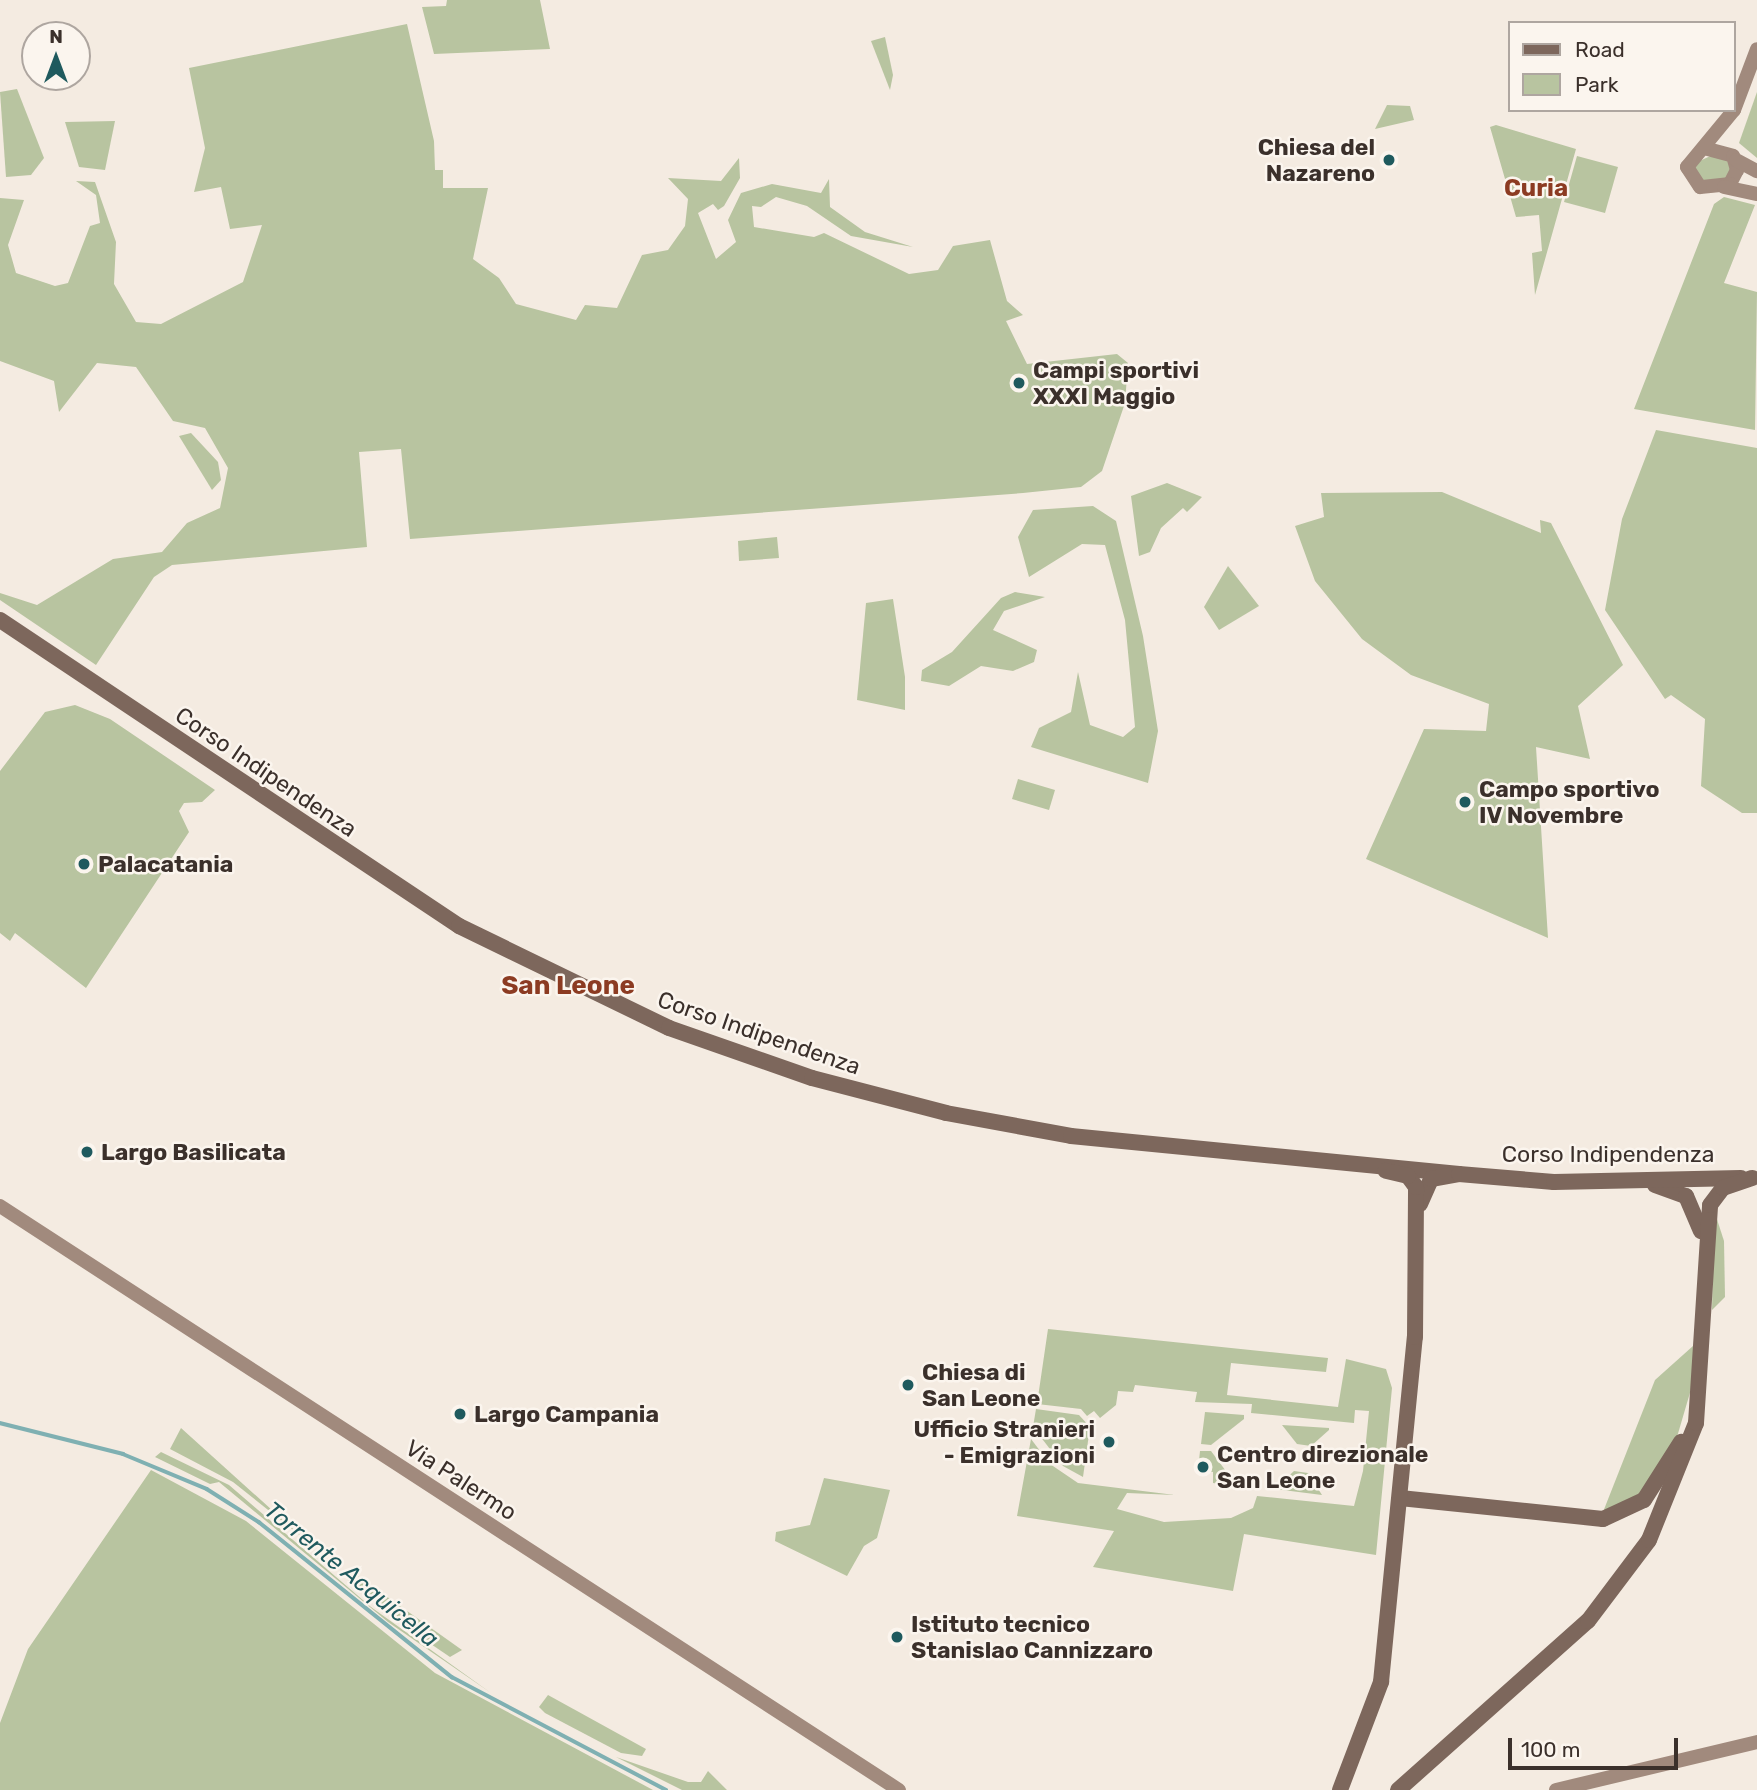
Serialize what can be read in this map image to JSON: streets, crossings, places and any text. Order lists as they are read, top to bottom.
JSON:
{
  "streets": {
    "main road": ["Corso Indipendenza", "Via Palermo"]
  },
  "districts": ["Curia", "San Leone"],
  "water": ["Torrente Acquicella"],
  "places": [
    "Chiesa del Nazareno",
    "Campi sportivi XXXI Maggio",
    "Campo sportivo IV Novembre",
    "Palacatania",
    "Largo Basilicata",
    "Chiesa di San Leone",
    "Largo Campania",
    "Ufficio Stranieri - Emigrazioni",
    "Centro direzionale San Leone",
    "Istituto tecnico Stanislao Cannizzaro"
  ],
  "legend": ["Road", "Park"],
  "scale_bar": "100 m",
  "north": "top"
}
